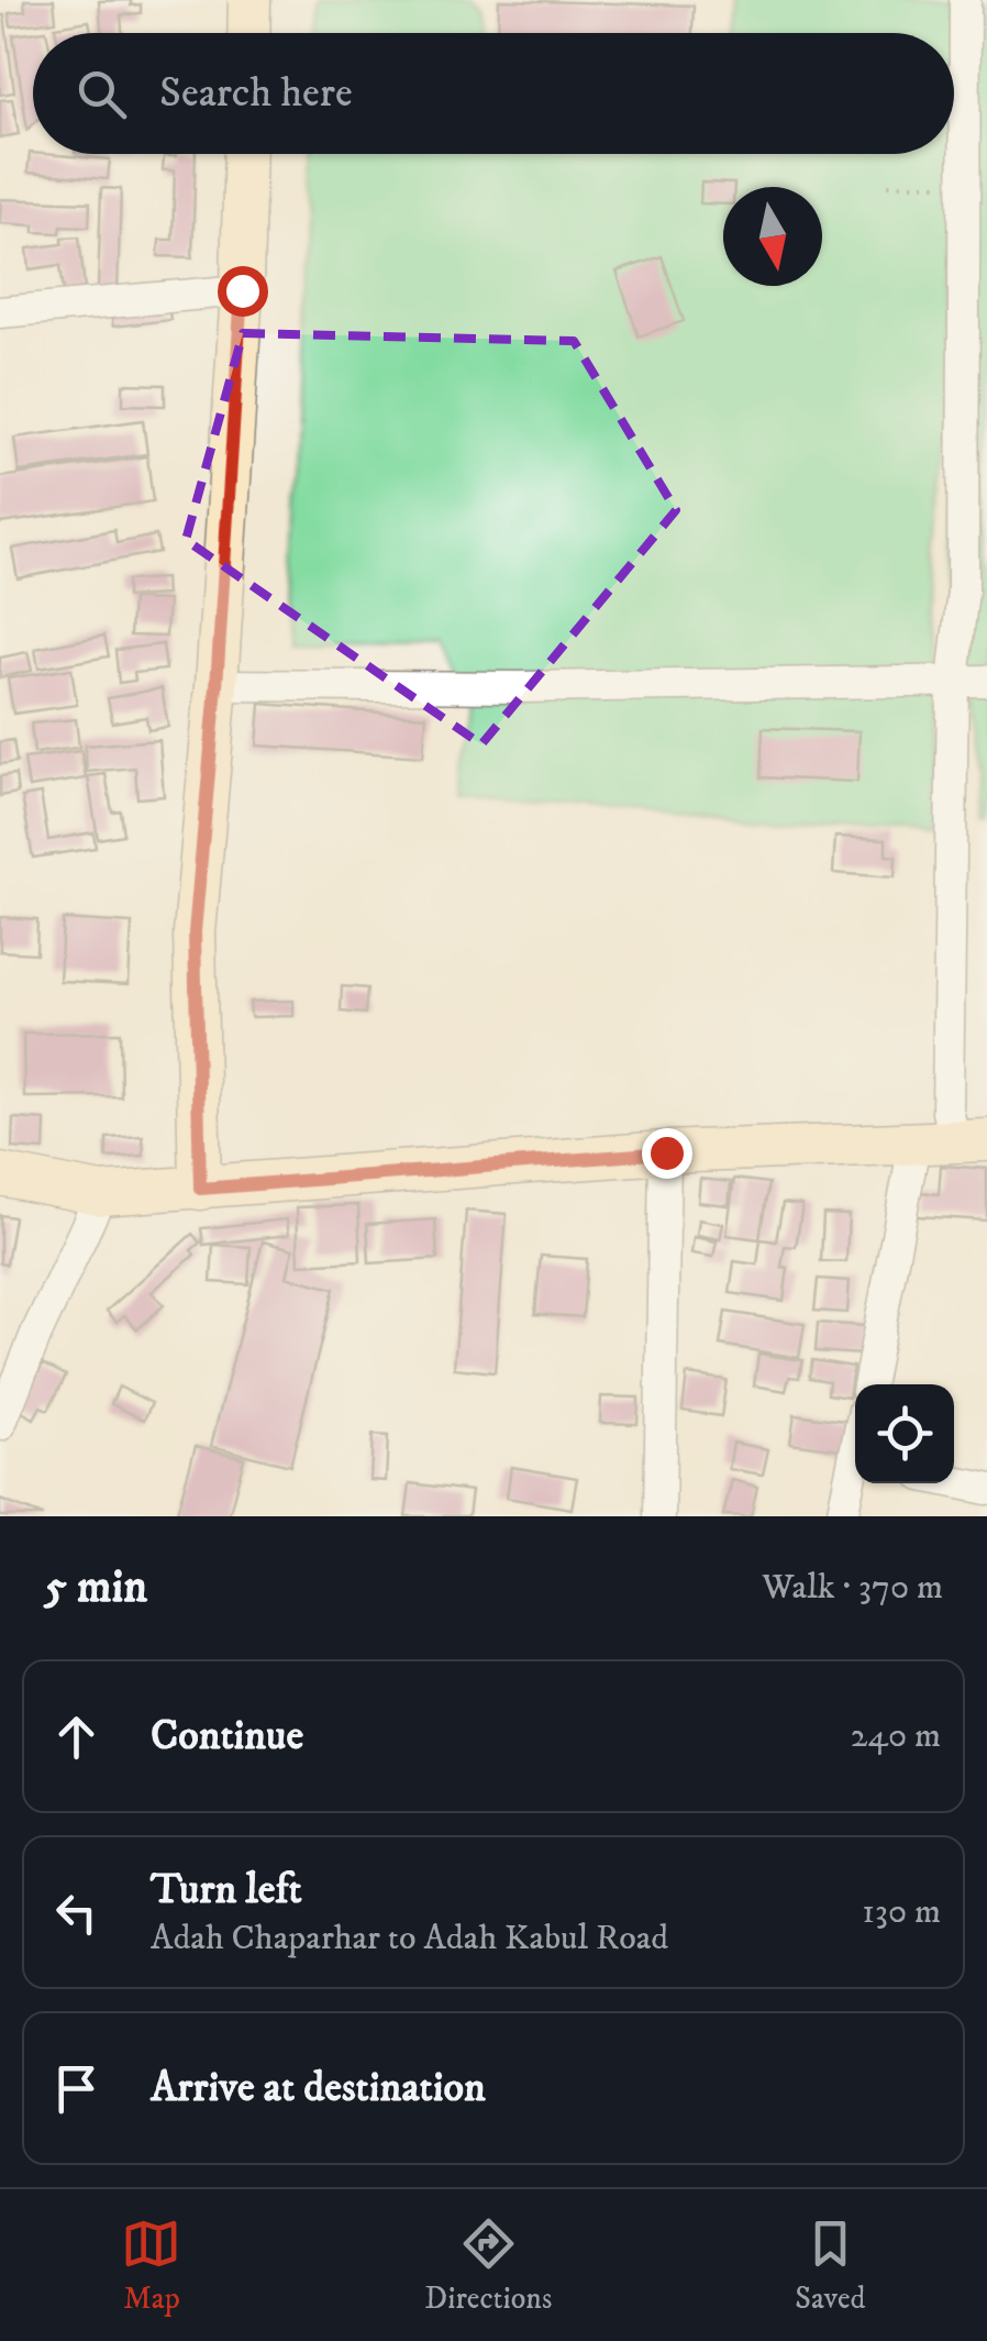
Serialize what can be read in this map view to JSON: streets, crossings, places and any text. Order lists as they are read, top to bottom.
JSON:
{
  "north": "bottom",
  "page": {
    "search": "Search here",
    "heading": ["5 min", "Walk · 370 m"],
    "list": [
      ["Continue", "240 m"],
      ["Turn left", "Adah Chaparhar to Adah Kabul Road", "130 m"],
      "Arrive at destination"
    ],
    "nav": ["Map", "Directions", "Saved"]
  }
}
